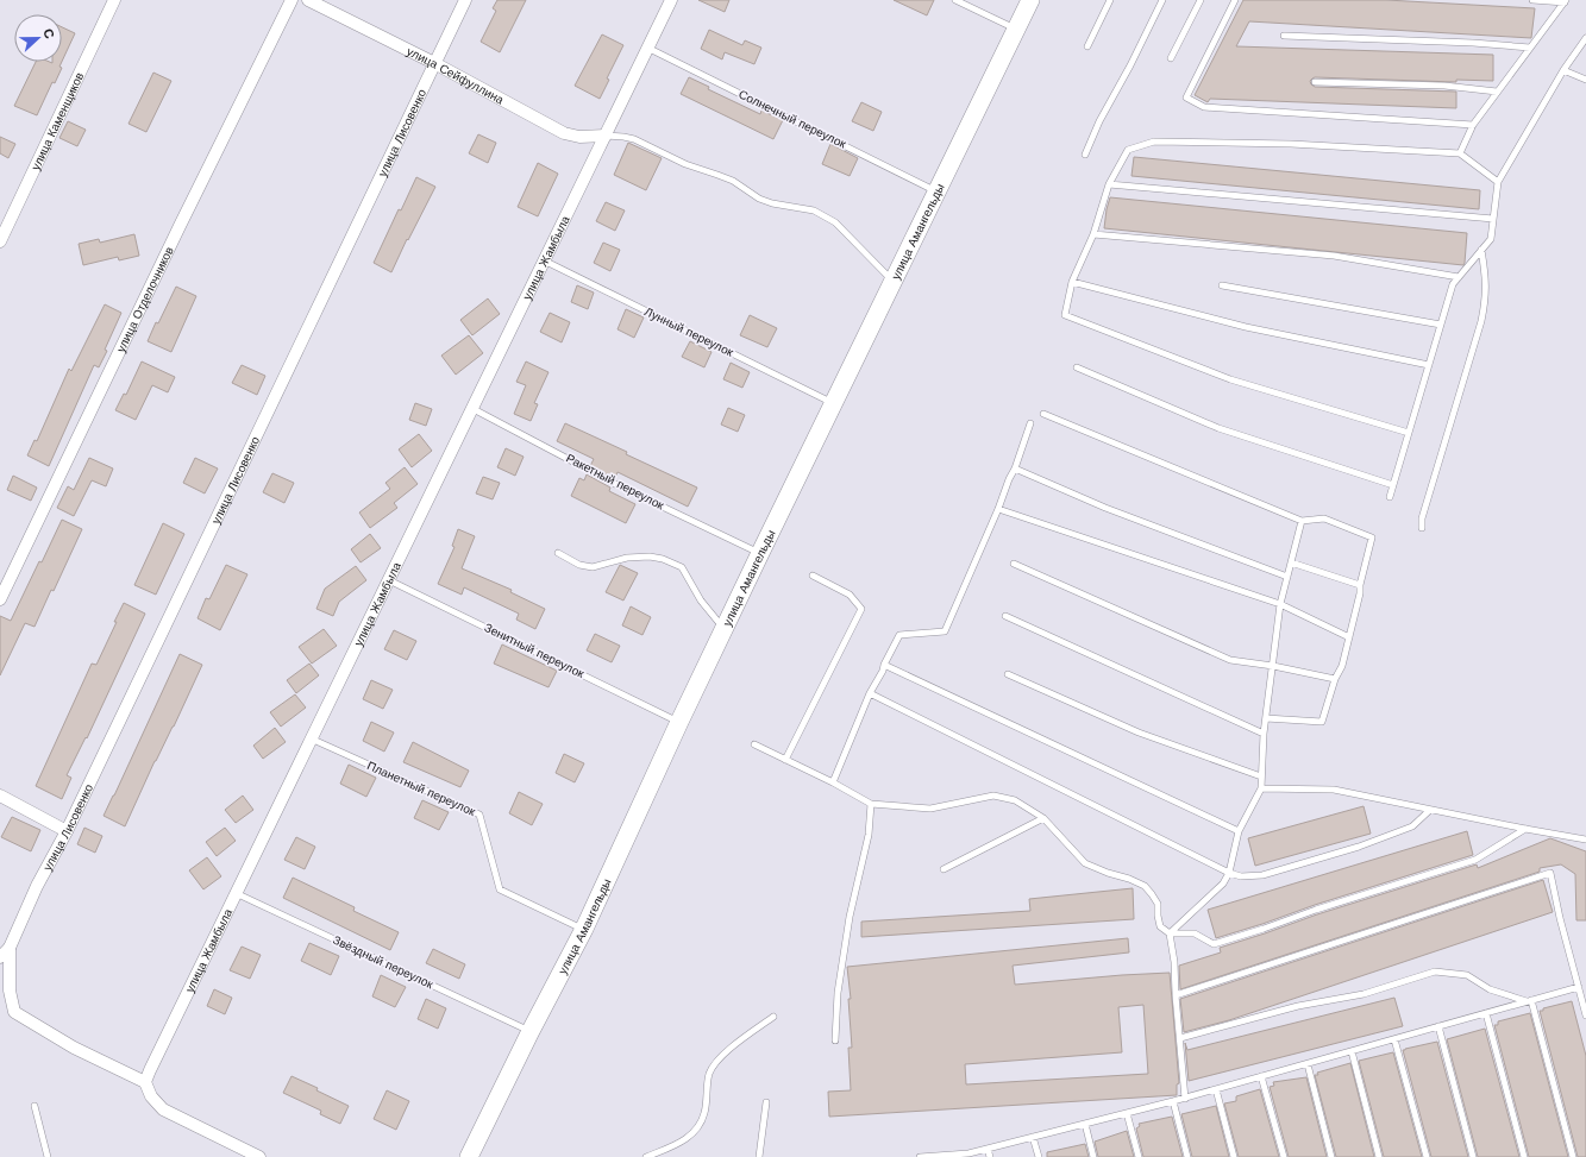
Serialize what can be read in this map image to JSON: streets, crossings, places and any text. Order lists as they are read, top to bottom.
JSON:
{
  "streets": {
    "street": [
      "улица Сейфуллина",
      "улица Каменщиков",
      "улица Лисовенко",
      "улица Амангельды",
      "улица Жамбыла",
      "улица Отделочников"
    ],
    "lane": [
      "Солнечный переулок",
      "Лунный переулок",
      "Ракетный переулок",
      "Зенитный переулок",
      "Планетный переулок",
      "Звёздный переулок"
    ]
  },
  "crossings": [
    ["улица Сейфуллина", "улица Лисовенко"],
    ["улица Сейфуллина", "улица Жамбыла"],
    ["Солнечный переулок", "улица Амангельды"],
    ["Солнечный переулок", "улица Жамбыла"],
    ["улица Амангельды", "Лунный переулок"],
    ["улица Амангельды", "Ракетный переулок"],
    ["улица Амангельды", "Зенитный переулок"],
    ["улица Амангельды", "Планетный переулок"],
    ["улица Амангельды", "Звёздный переулок"],
    ["улица Жамбыла", "Лунный переулок"],
    ["улица Жамбыла", "Ракетный переулок"],
    ["улица Жамбыла", "Зенитный переулок"],
    ["улица Жамбыла", "Планетный переулок"],
    ["улица Жамбыла", "Звёздный переулок"]
  ],
  "north": "right"
}
